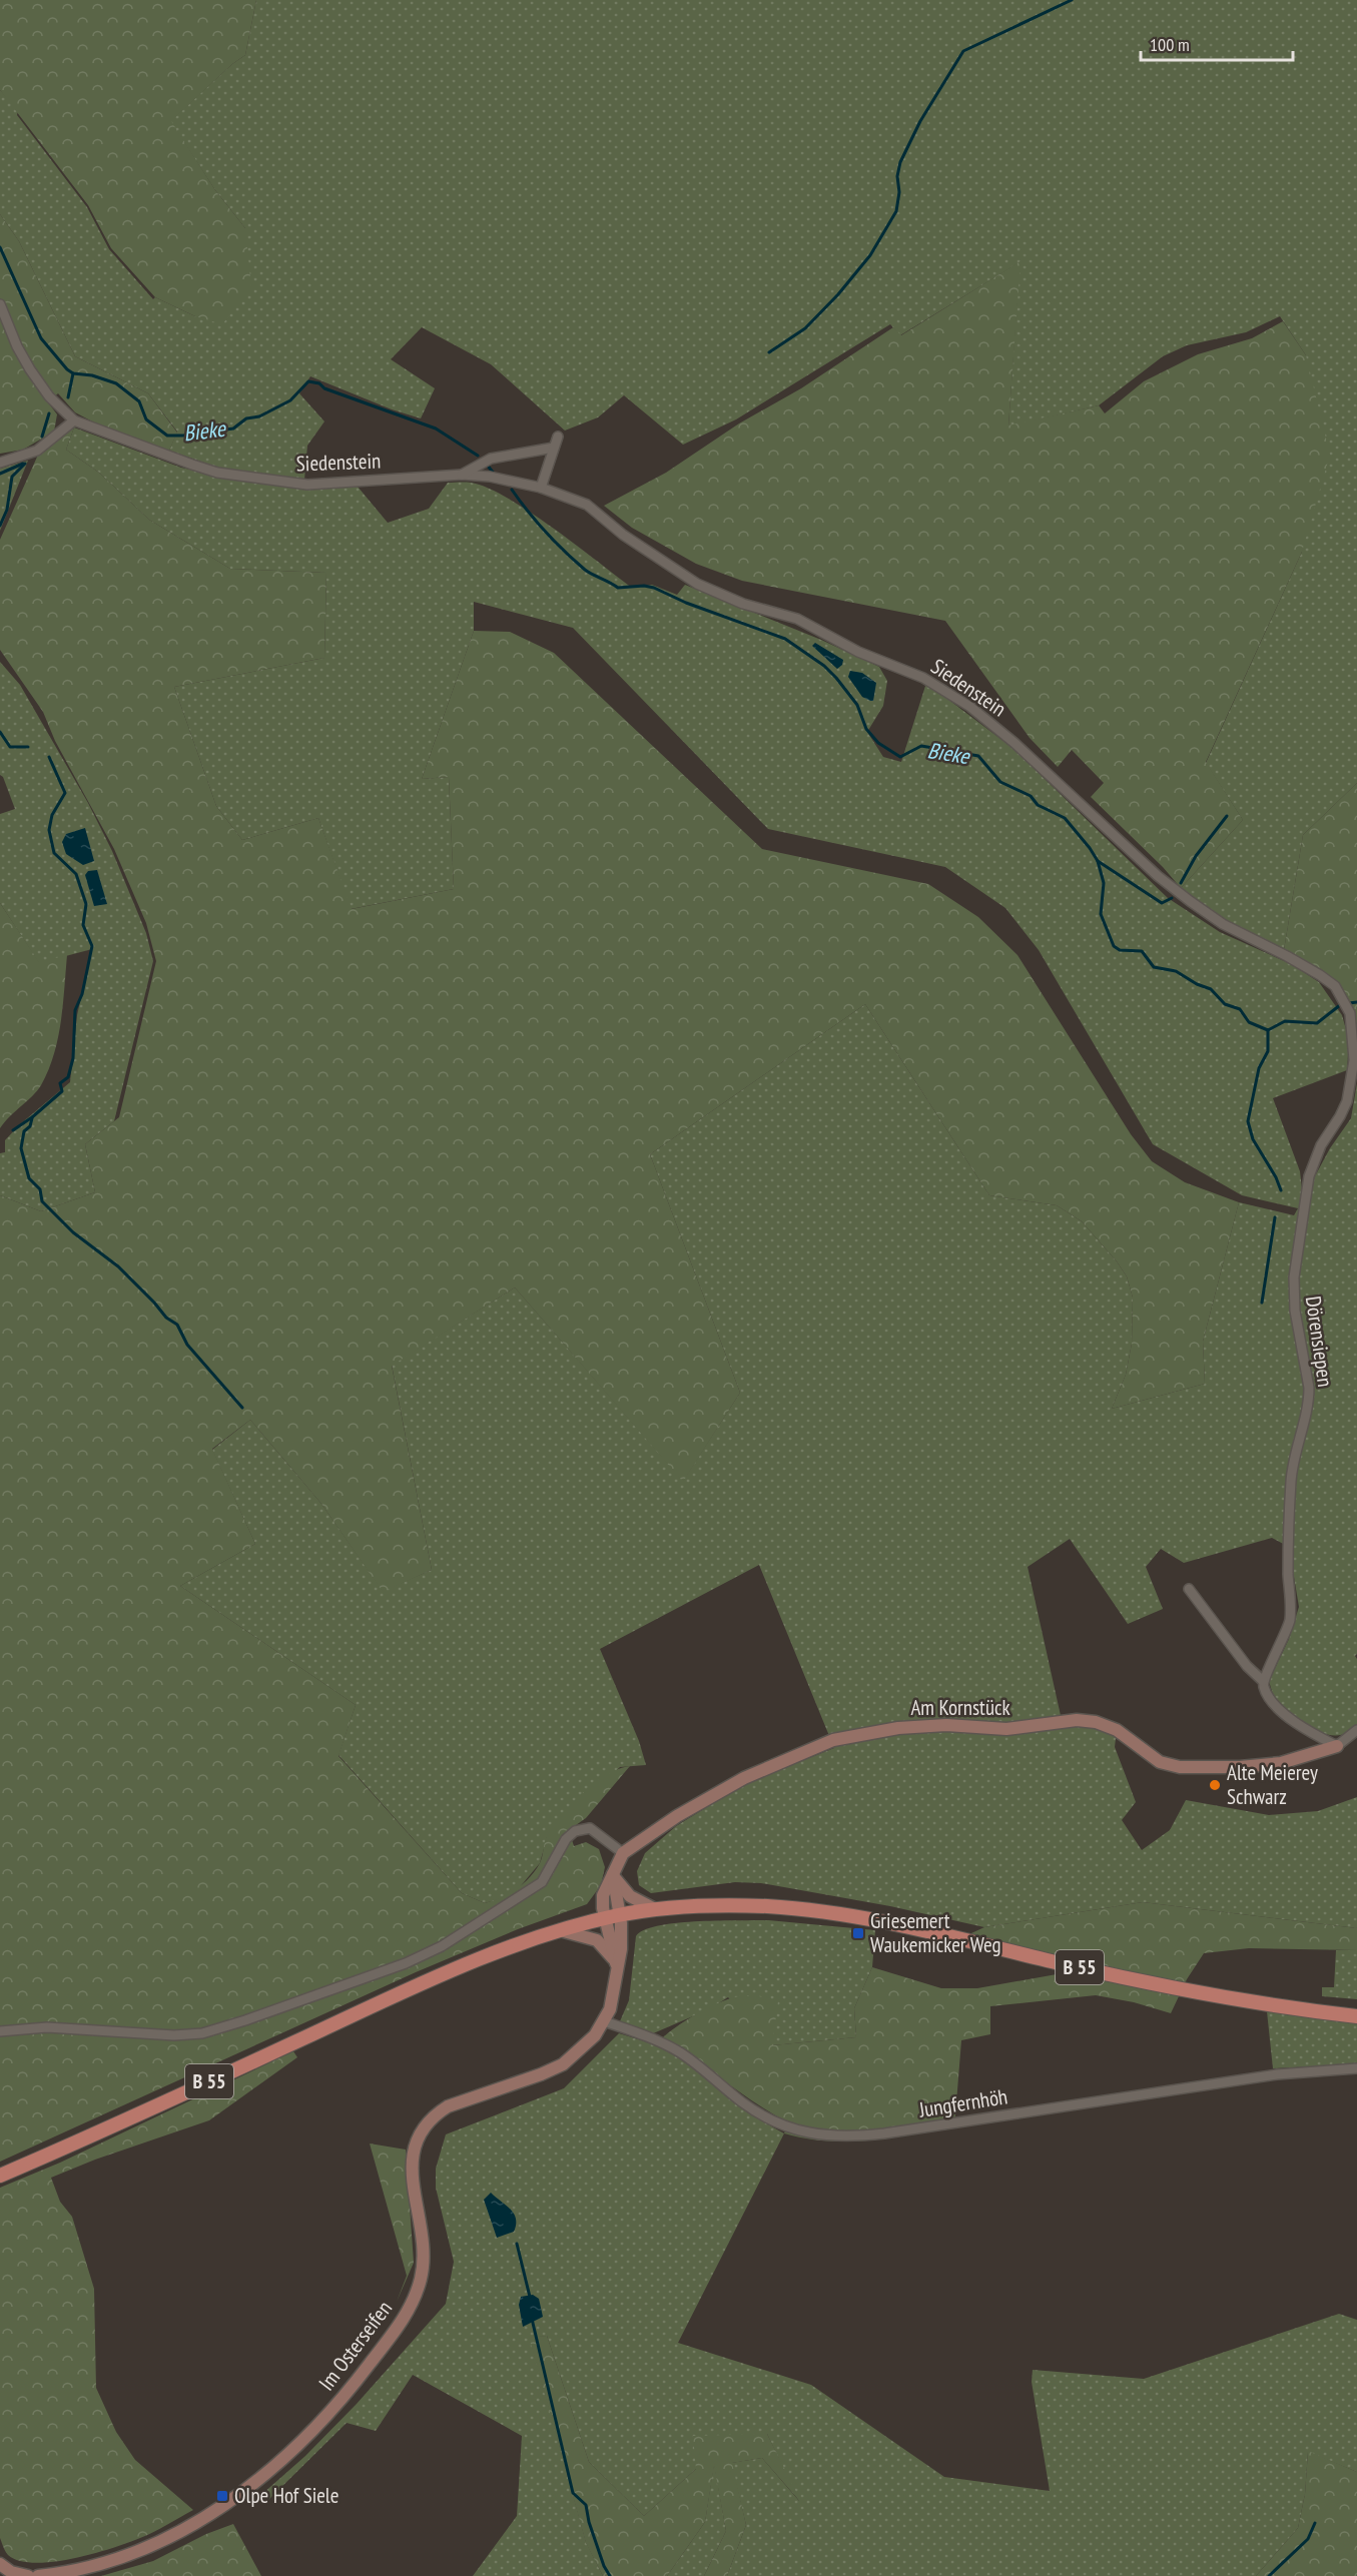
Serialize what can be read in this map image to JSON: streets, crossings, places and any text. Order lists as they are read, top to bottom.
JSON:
{
  "streets": {
    "main road": ["B 55"],
    "street": [
      "Siedenstein",
      "Dörensiepen",
      "Am Kornstück",
      "Jungfernhöh",
      "Im Osterseifen"
    ]
  },
  "crossings": [
    ["Siedenstein", "Dörensiepen"],
    ["B 55", "Im Osterseifen"],
    ["Jungfernhöh", "Im Osterseifen"]
  ],
  "water": ["Bieke"],
  "places": {
    "other": ["Alte Meierey Schwarz"],
    "transit": ["Griesemert Waukemicker Weg", "Olpe Hof Siele"]
  },
  "scale_bar": "100 m"
}
